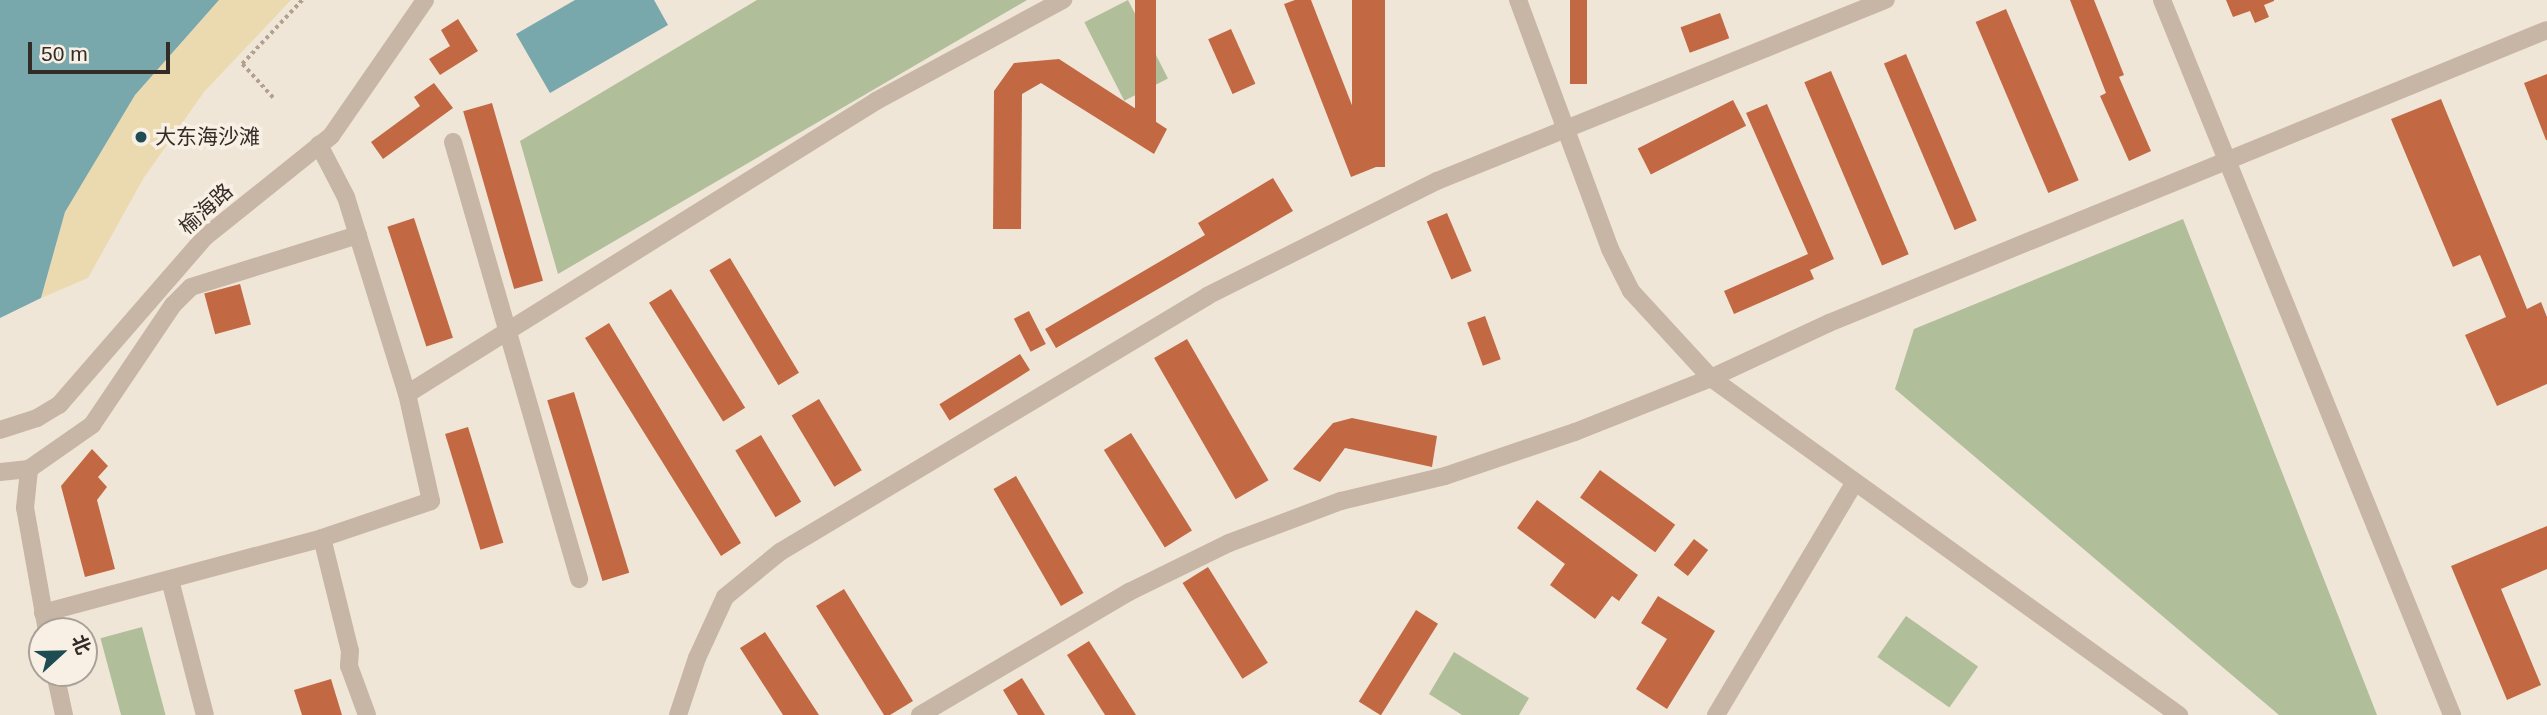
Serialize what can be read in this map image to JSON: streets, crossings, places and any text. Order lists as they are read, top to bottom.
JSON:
{
  "streets": {
    "street": ["榆海路"]
  },
  "places": ["大东海沙滩"],
  "scale_bar": "50 m",
  "north": "right"
}
